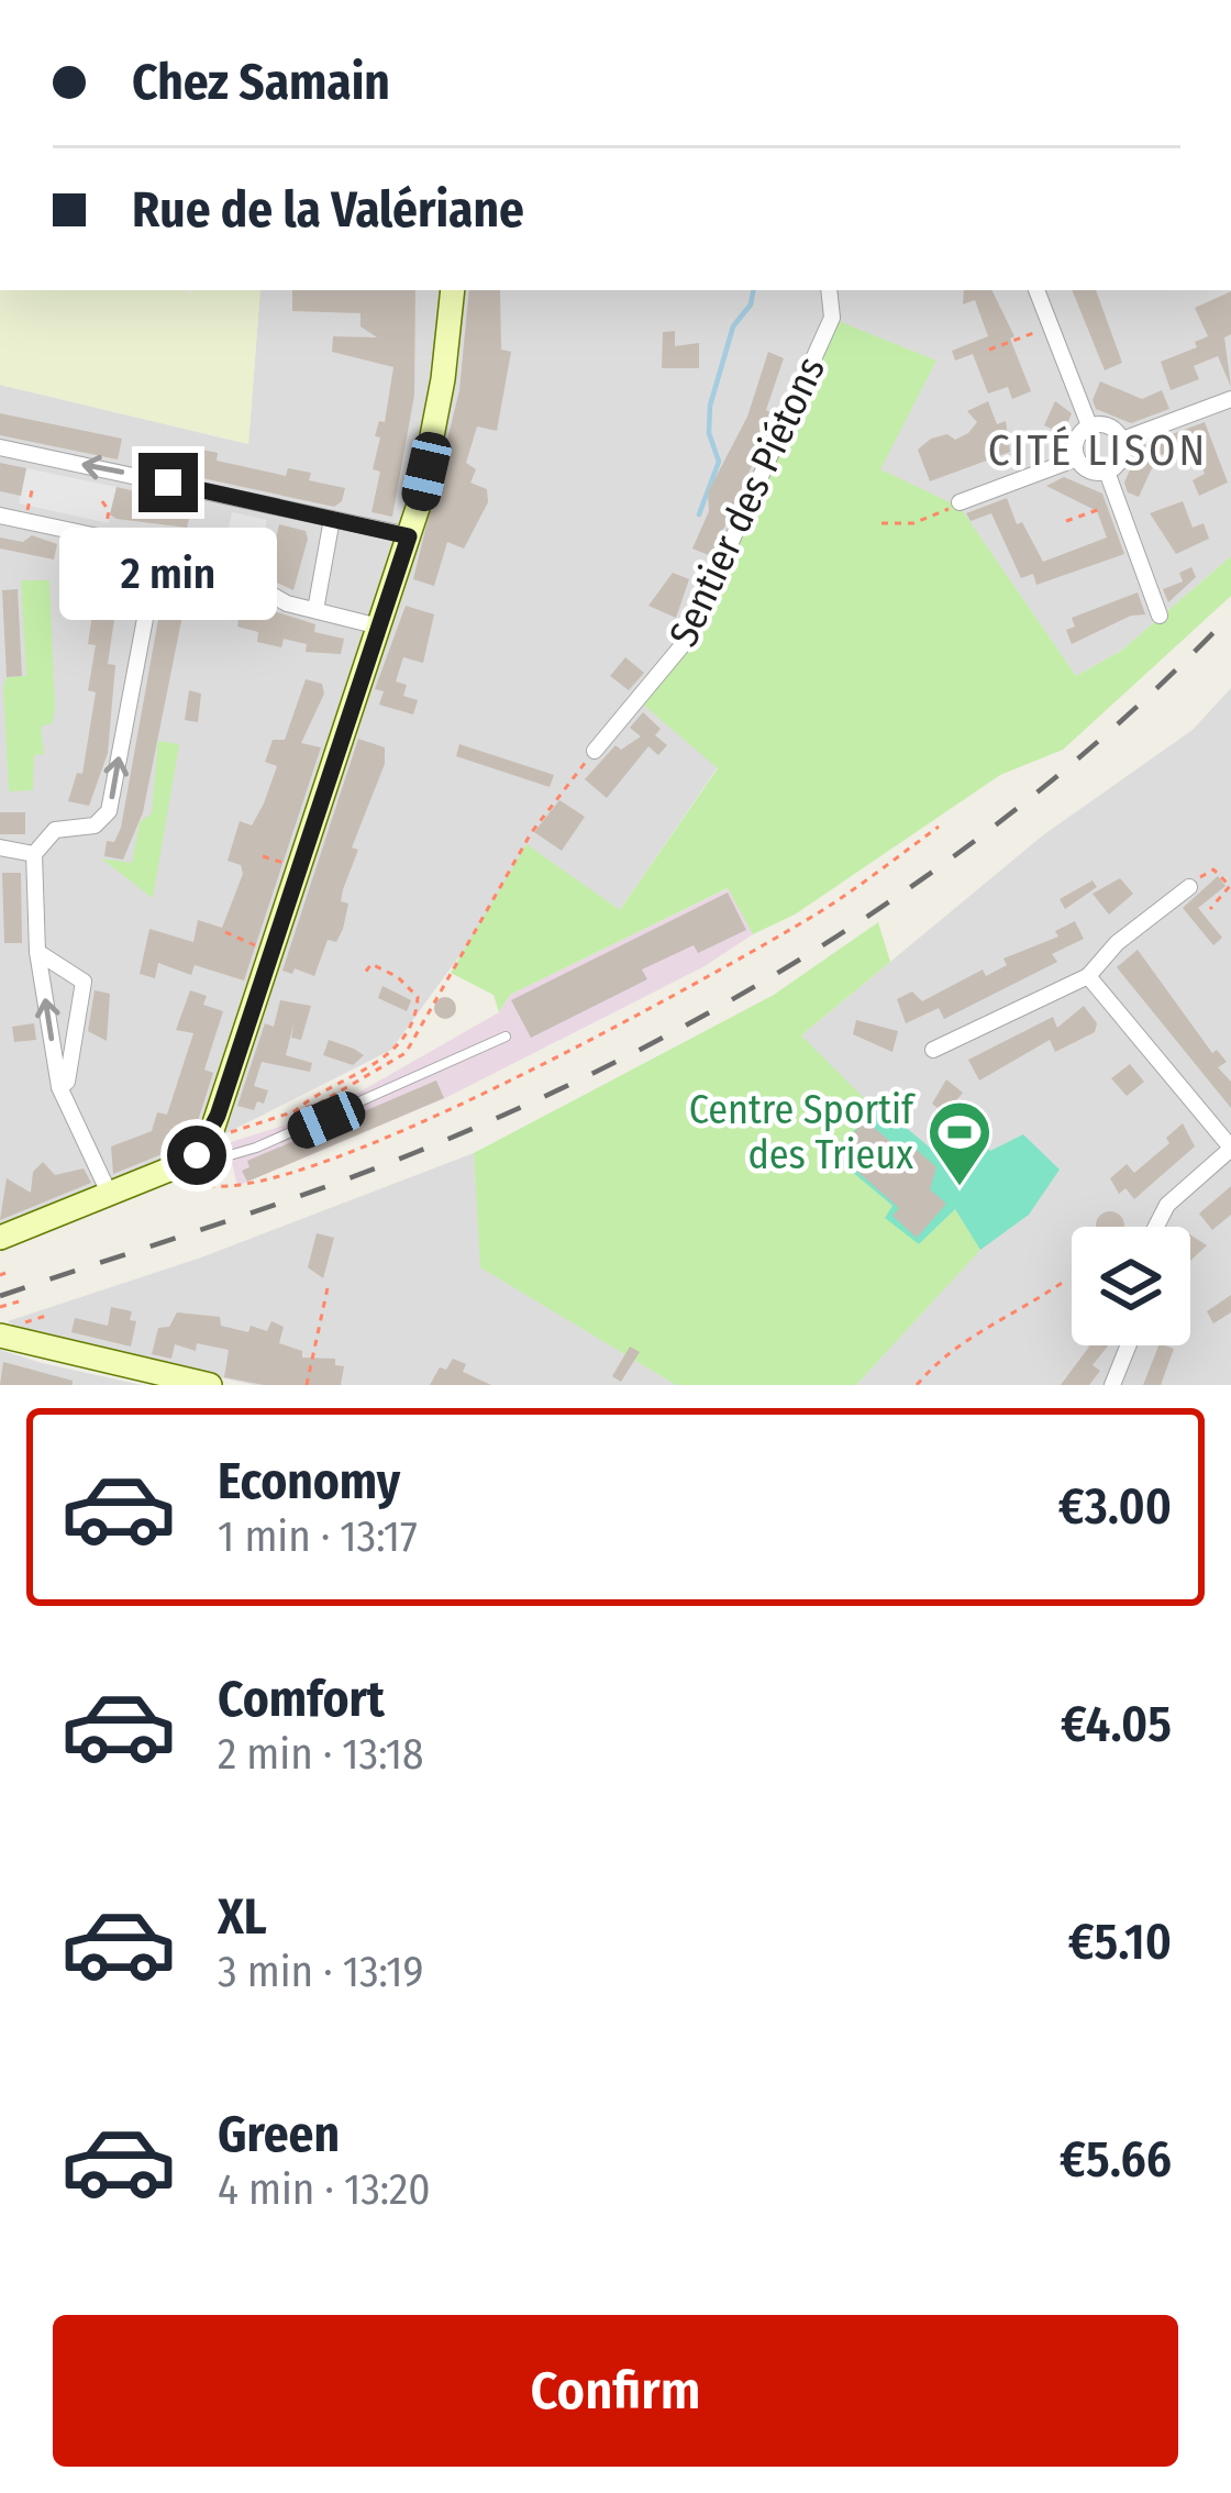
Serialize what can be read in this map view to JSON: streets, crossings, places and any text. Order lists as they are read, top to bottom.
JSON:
{
  "streets": {
    "street": ["Sentier des Piétons"]
  },
  "districts": ["CITÉ LISON"],
  "places": {
    "sports": ["Centre Sportif des Trieux"]
  },
  "page": {
    "banner": ["Chez Samain", "Rue de la Valériane"],
    "bubble": "2 min",
    "list": [
      {
        "name": "Economy",
        "note": "1 min · 13:17",
        "value": "€3.00"
      },
      {
        "name": "Comfort",
        "note": "2 min · 13:18",
        "value": "€4.05"
      },
      {
        "name": "XL",
        "note": "3 min · 13:19",
        "value": "€5.10"
      },
      {
        "name": "Green",
        "note": "4 min · 13:20",
        "value": "€5.66"
      }
    ],
    "buttons": "Confirm"
  }
}
